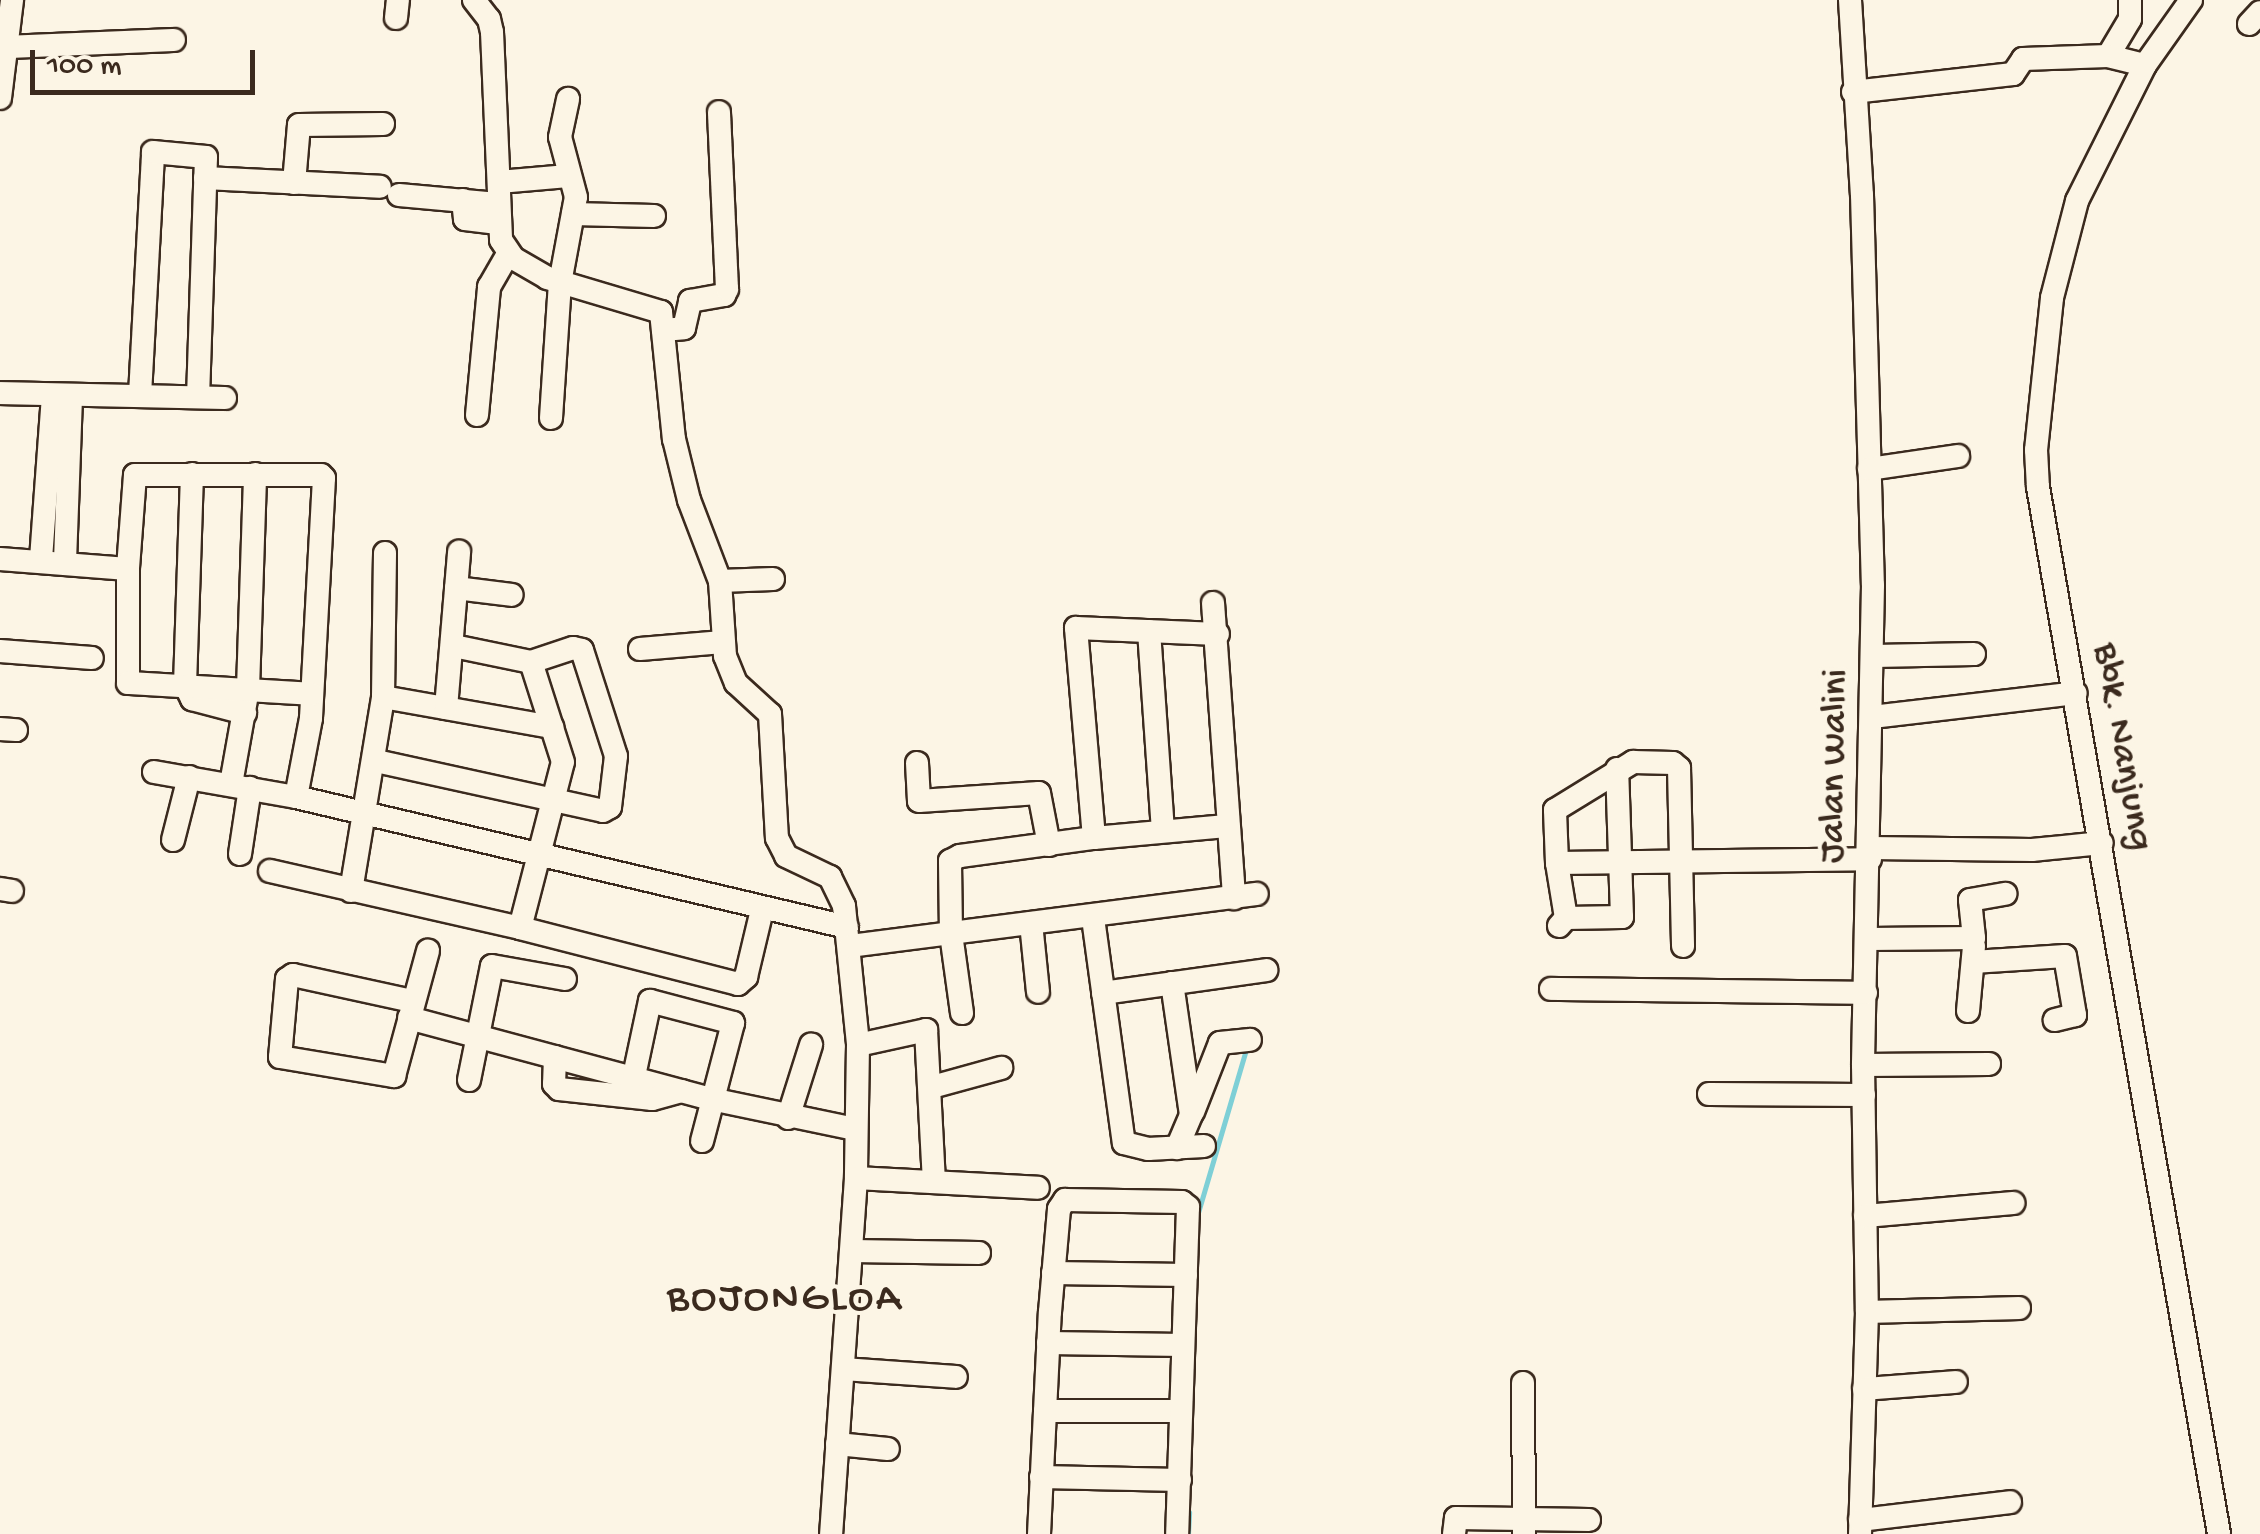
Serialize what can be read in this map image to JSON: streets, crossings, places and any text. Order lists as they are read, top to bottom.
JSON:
{
  "streets": {
    "street": ["Bbk. Nanjung", "Jalan Walini"]
  },
  "districts": ["BOJONGLOA"],
  "scale_bar": "100 m"
}
